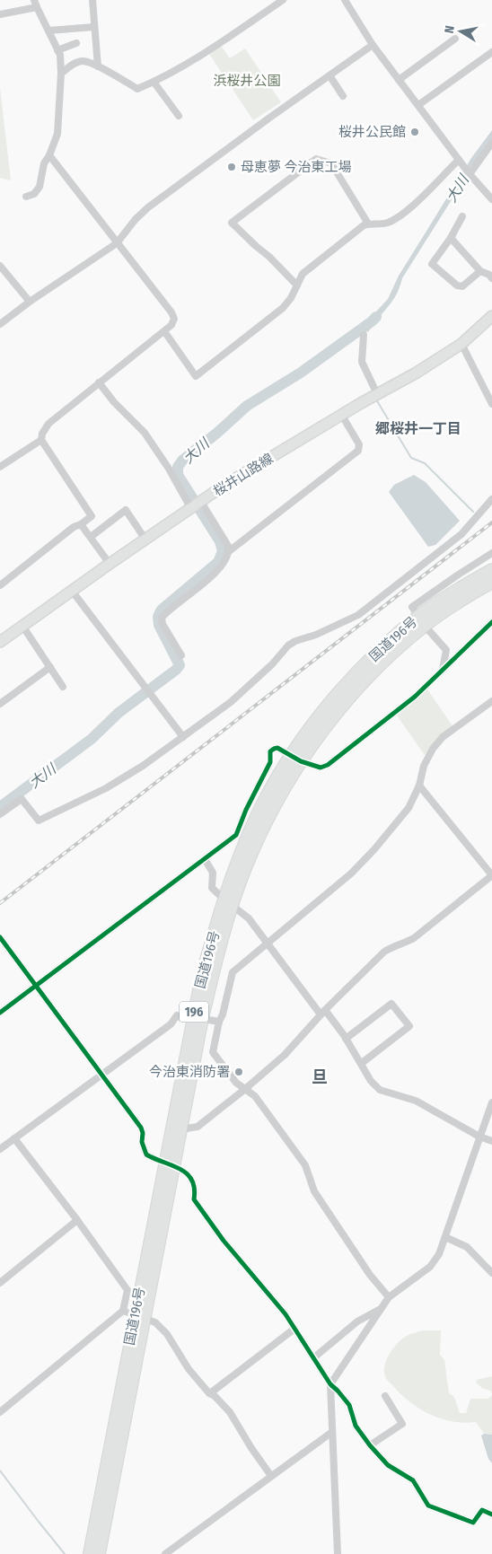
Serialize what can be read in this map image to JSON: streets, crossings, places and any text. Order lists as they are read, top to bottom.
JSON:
{
  "streets": {
    "highway": ["国道196号", "196"],
    "main road": ["桜井山路線"]
  },
  "districts": ["郷桜井一丁目", "旦"],
  "water": ["大川"],
  "parks": ["浜桜井公園"],
  "places": ["桜井公民館", "母恵夢 今治東工場", "今治東消防署"],
  "north": "left"
}
